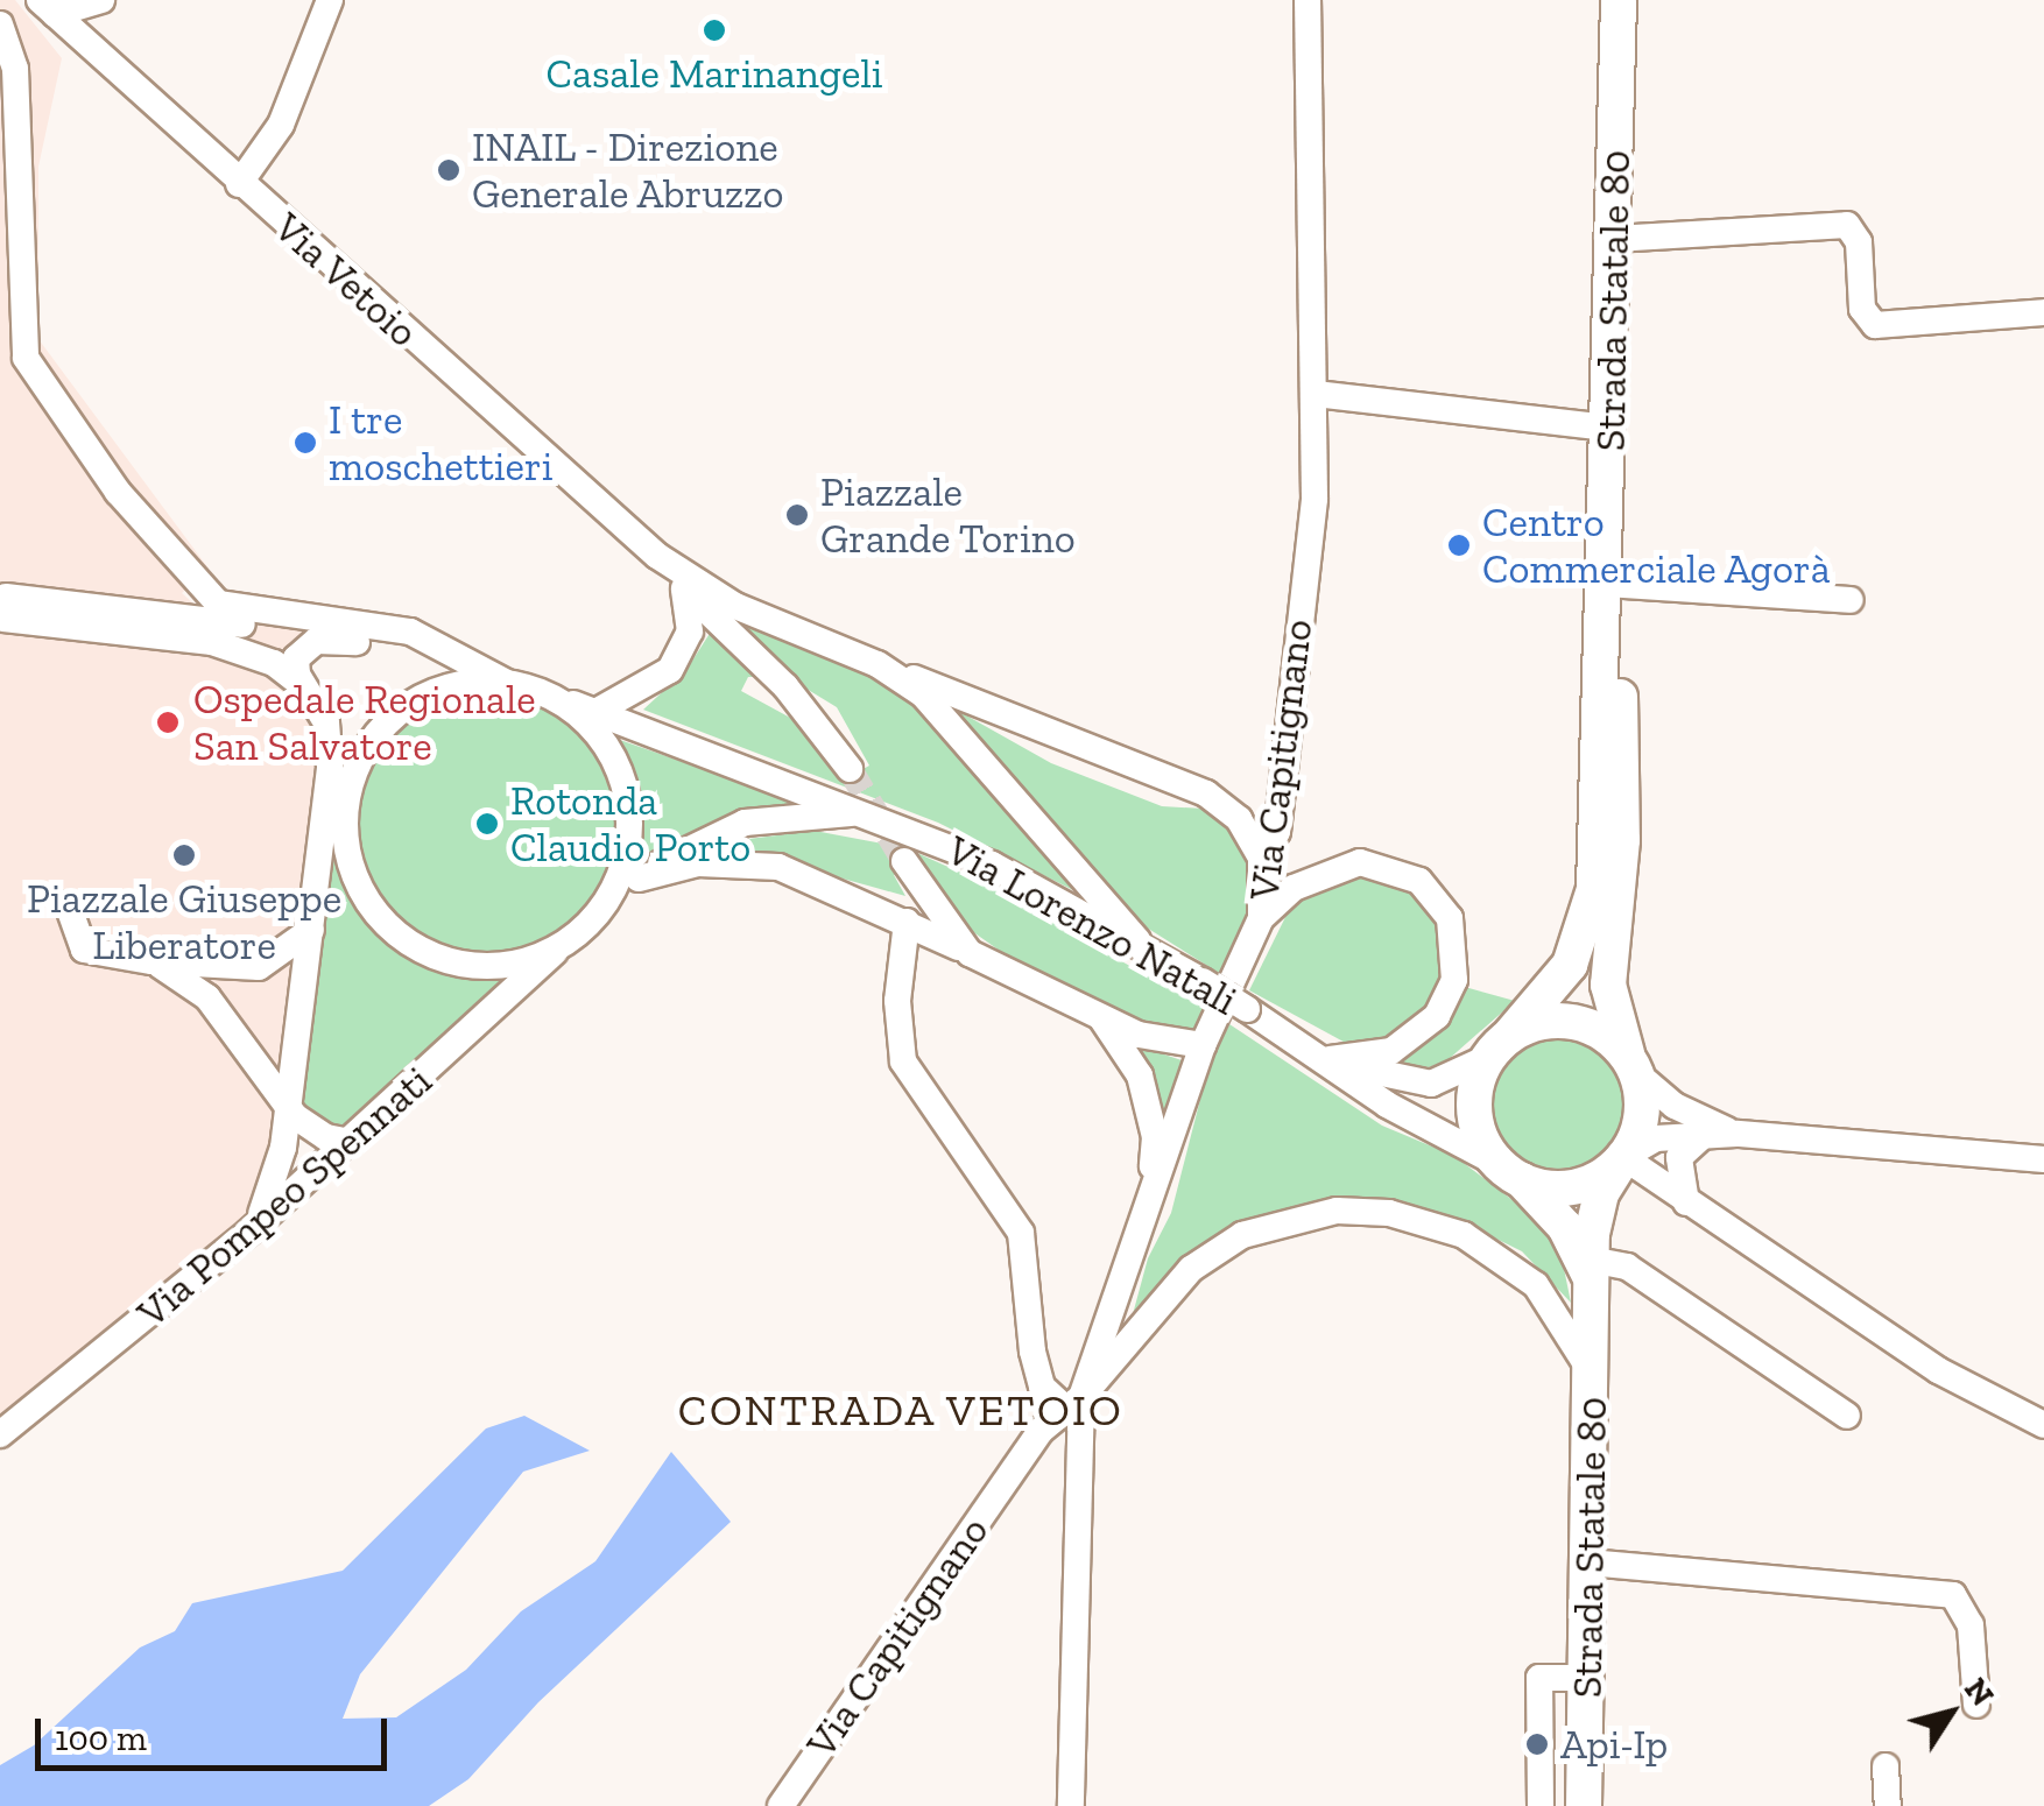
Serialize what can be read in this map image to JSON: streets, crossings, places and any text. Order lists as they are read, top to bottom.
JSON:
{
  "streets": {
    "main road": ["Strada Statale 80"],
    "street": [
      "Via Vetoio",
      "Via Capitignano",
      "Via Lorenzo Natali",
      "Via Pompeo Spennati"
    ]
  },
  "crossings": [
    ["Via Vetoio", "Via Lorenzo Natali"],
    ["Strada Statale 80", "Via Lorenzo Natali"],
    ["Via Lorenzo Natali", "Via Pompeo Spennati"]
  ],
  "districts": ["CONTRADA VETOIO"],
  "places": [
    "Casale Marinangeli",
    "INAIL - Direzione Generale Abruzzo",
    "I tre moschettieri",
    "Piazzale Grande Torino",
    "Centro Commerciale Agorà",
    "Ospedale Regionale San Salvatore",
    "Rotonda Claudio Porto",
    "Piazzale Giuseppe Liberatore",
    "Api-Ip"
  ],
  "scale_bar": "100 m",
  "north": "top right"
}
